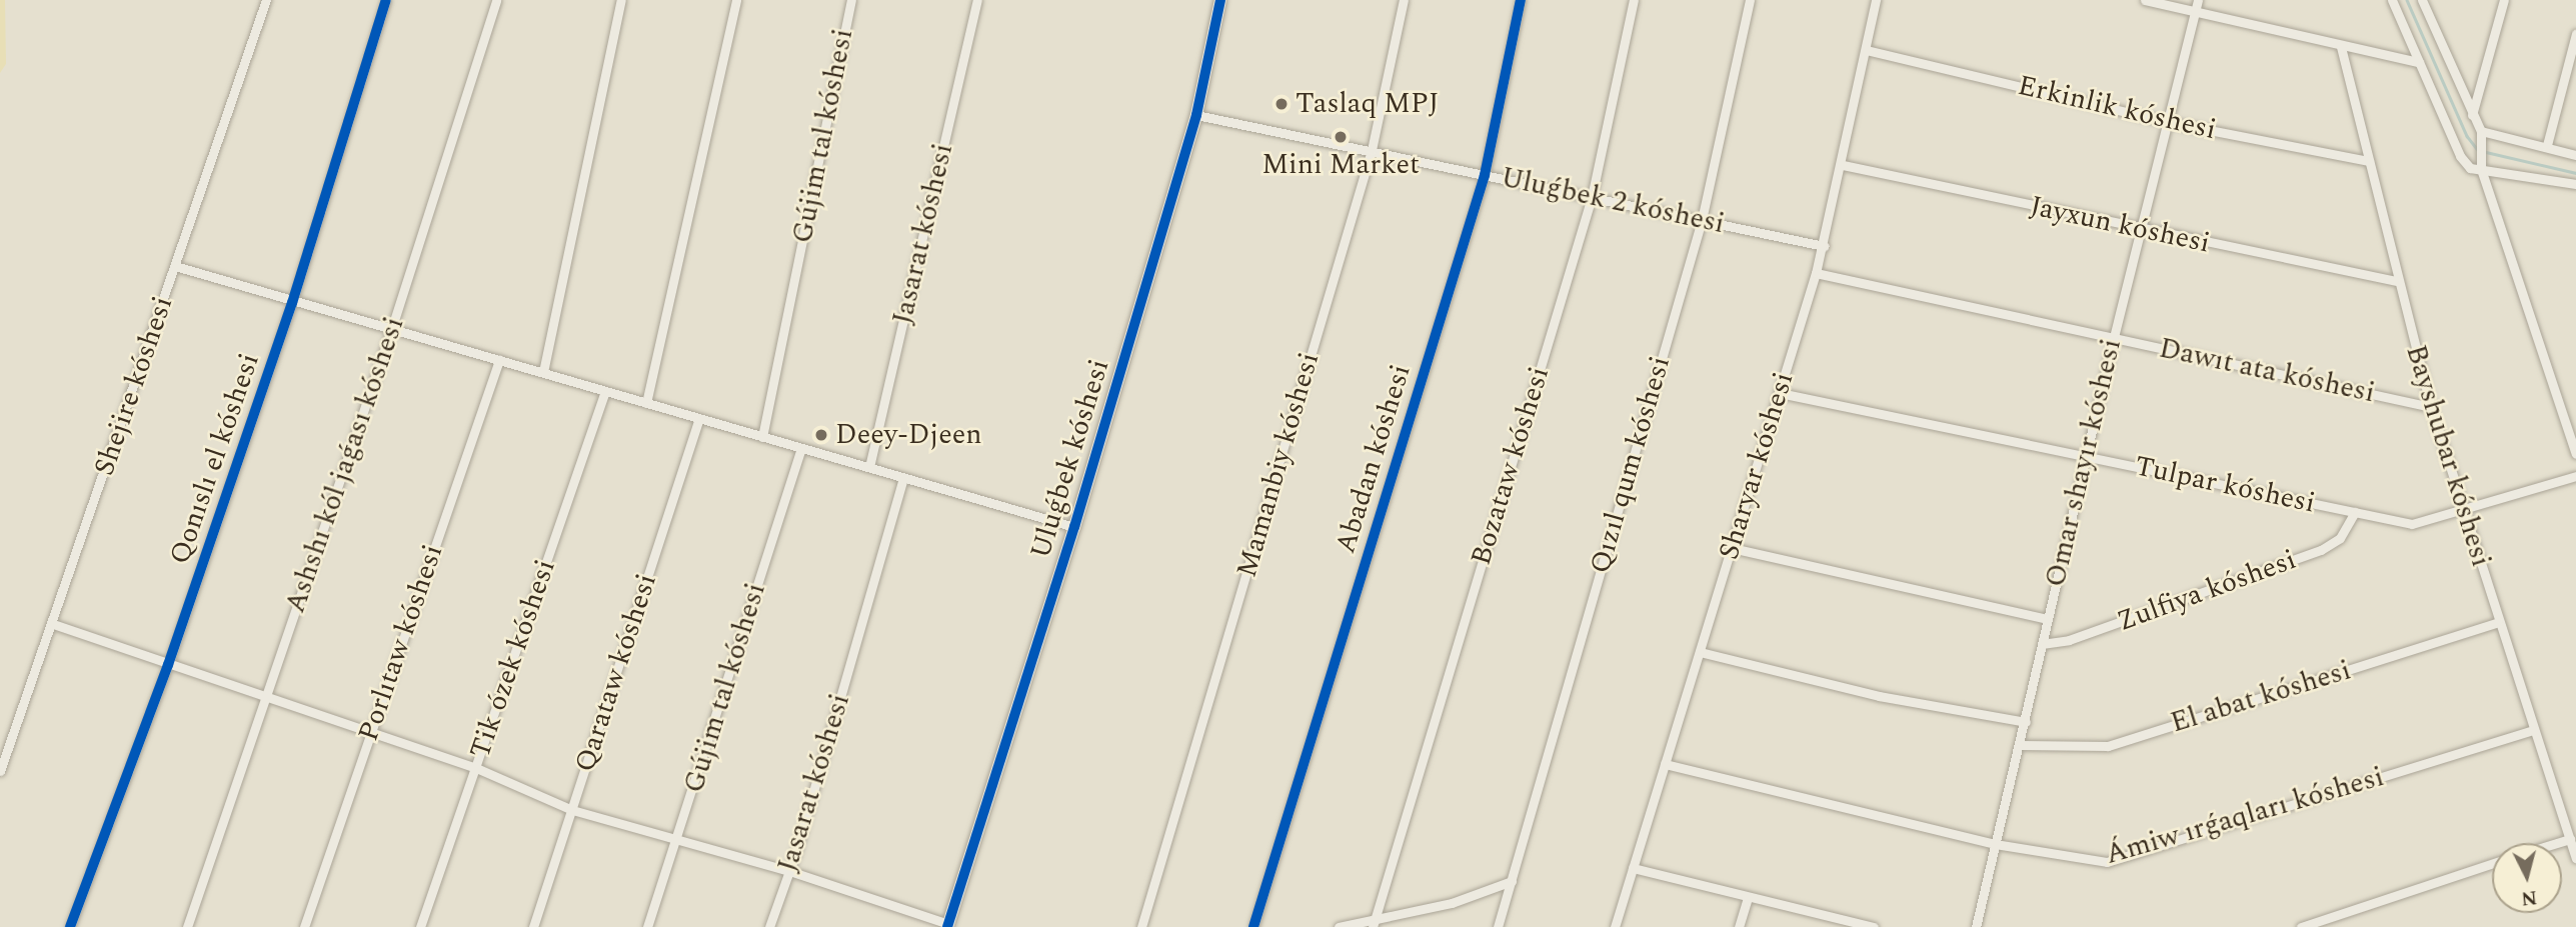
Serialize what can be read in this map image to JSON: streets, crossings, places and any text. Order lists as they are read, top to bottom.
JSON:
{
  "streets": {
    "street": [
      "Erkinlik kóshesi",
      "Gújim tal kóshesi",
      "Uluǵbek 2 kóshesi",
      "Jayxun kóshesi",
      "Jasarat kóshesi",
      "Dawıt ata kóshesi",
      "Shejire kóshesi",
      "Bayshubar kóshesi",
      "Qonıslı el kóshesi",
      "Uluǵbek kóshesi",
      "Abadan kóshesi",
      "Omar shayır kóshesi",
      "Ashshı kól jaǵası kóshesi",
      "Mamanbiy kóshesi",
      "Qızıl qum kóshesi",
      "Bozataw kóshesi",
      "Sharyar kóshesi",
      "Tulpar kóshesi",
      "Zulfiya kóshesi",
      "Porlıtaw kóshesi",
      "Tik ózek kóshesi",
      "Qarataw kóshesi",
      "El abat kóshesi",
      "Ámiw ırǵaqları kóshesi"
    ]
  },
  "crossings": [
    ["Erkinlik kóshesi", "Bayshubar kóshesi"],
    ["Erkinlik kóshesi", "Omar shayır kóshesi"],
    ["Erkinlik kóshesi", "Sharyar kóshesi"],
    ["Uluǵbek 2 kóshesi", "Uluǵbek kóshesi"],
    ["Uluǵbek 2 kóshesi", "Abadan kóshesi"],
    ["Uluǵbek 2 kóshesi", "Mamanbiy kóshesi"],
    ["Uluǵbek 2 kóshesi", "Qızıl qum kóshesi"],
    ["Uluǵbek 2 kóshesi", "Bozataw kóshesi"],
    ["Uluǵbek 2 kóshesi", "Sharyar kóshesi"],
    ["Jayxun kóshesi", "Bayshubar kóshesi"],
    ["Jayxun kóshesi", "Omar shayır kóshesi"],
    ["Jayxun kóshesi", "Sharyar kóshesi"],
    ["Dawıt ata kóshesi", "Bayshubar kóshesi"],
    ["Dawıt ata kóshesi", "Omar shayır kóshesi"],
    ["Dawıt ata kóshesi", "Sharyar kóshesi"],
    ["Bayshubar kóshesi", "Tulpar kóshesi"],
    ["Bayshubar kóshesi", "El abat kóshesi"],
    ["Bayshubar kóshesi", "Ámiw ırǵaqları kóshesi"],
    ["Omar shayır kóshesi", "Tulpar kóshesi"],
    ["Omar shayır kóshesi", "Zulfiya kóshesi"],
    ["Omar shayır kóshesi", "El abat kóshesi"],
    ["Omar shayır kóshesi", "Ámiw ırǵaqları kóshesi"],
    ["Sharyar kóshesi", "Tulpar kóshesi"],
    ["Sharyar kóshesi", "Ámiw ırǵaqları kóshesi"],
    ["Tulpar kóshesi", "Zulfiya kóshesi"]
  ],
  "places": ["Taslaq MPJ", "Mini Market", "Deey-Djeen"],
  "north": "bottom"
}
